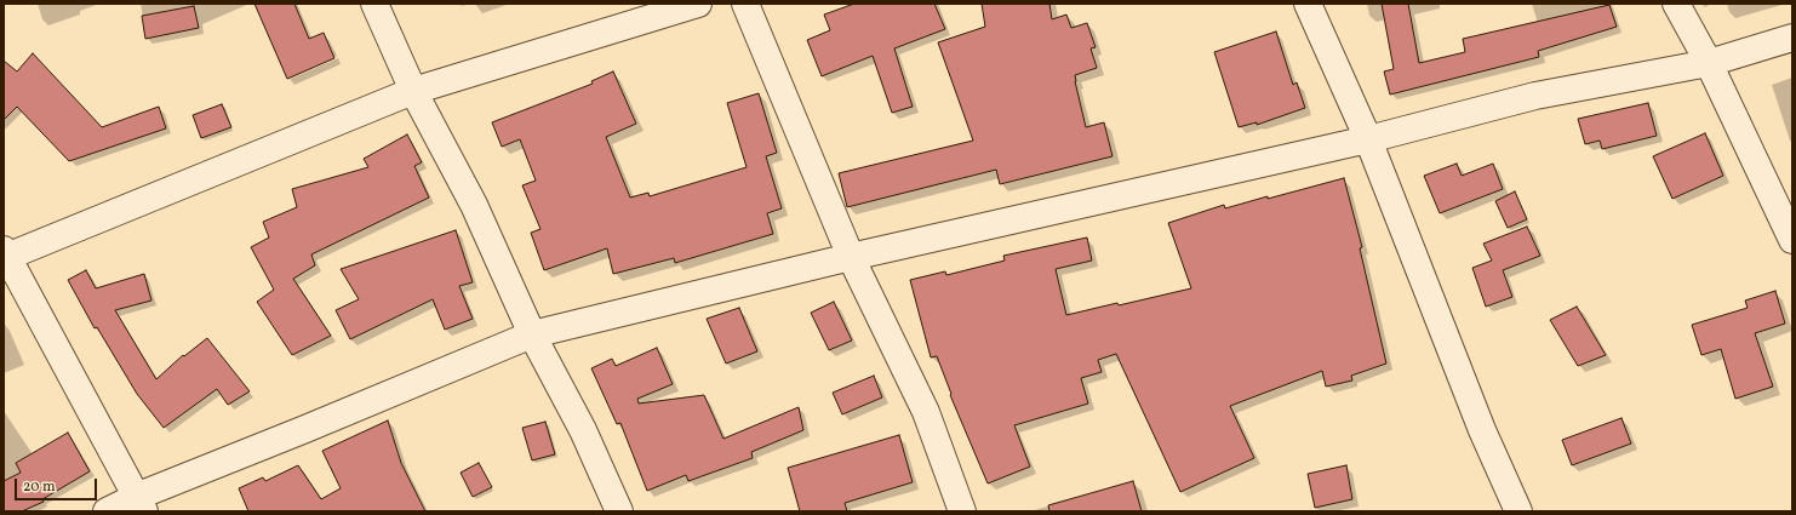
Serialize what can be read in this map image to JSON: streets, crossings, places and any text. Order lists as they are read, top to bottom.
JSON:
{
  "scale_bar": "20 m"
}
